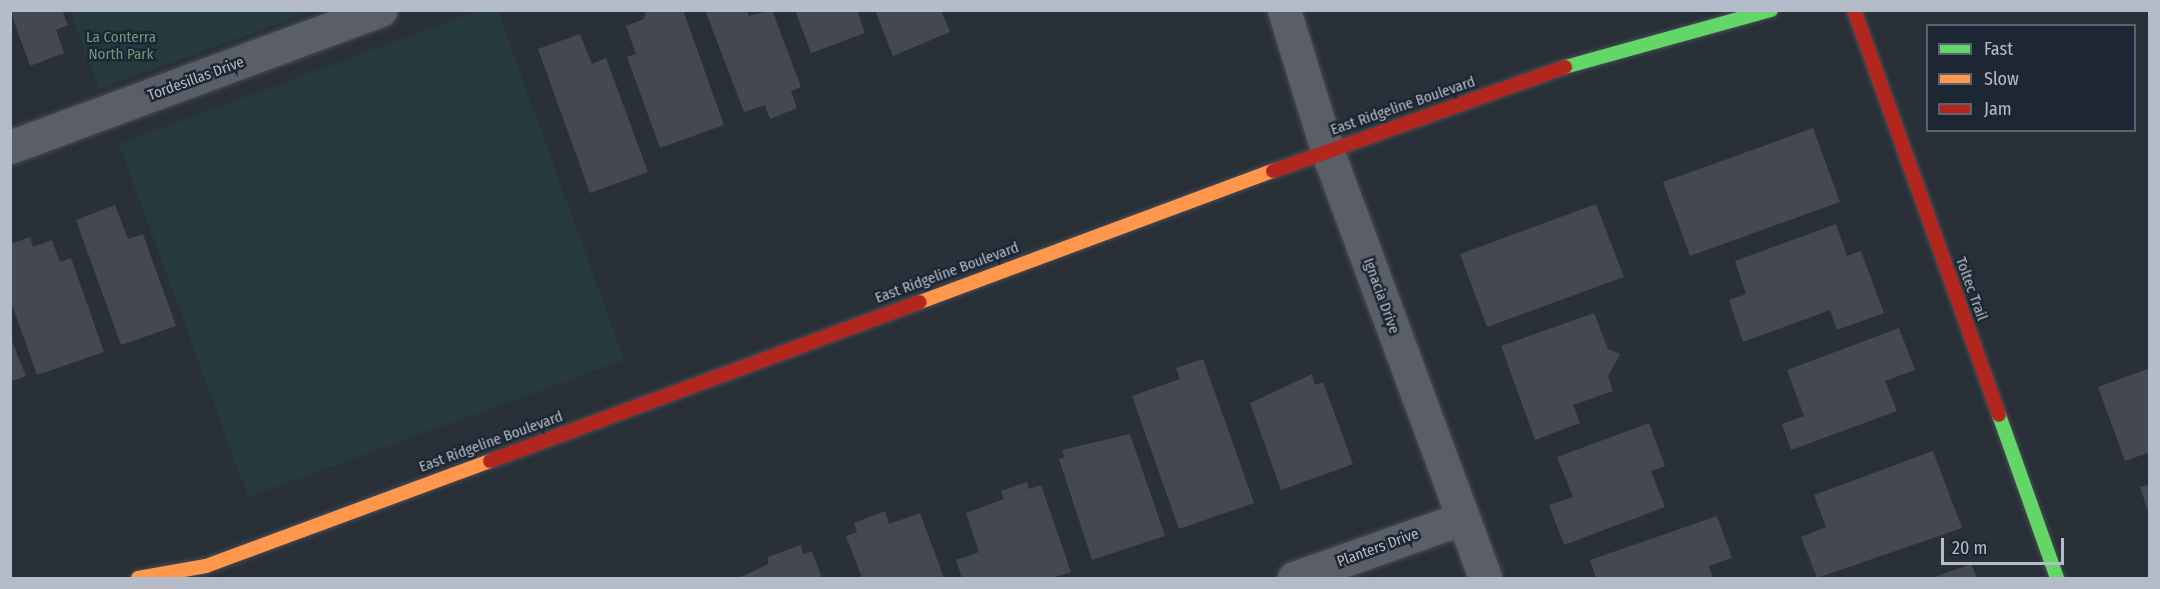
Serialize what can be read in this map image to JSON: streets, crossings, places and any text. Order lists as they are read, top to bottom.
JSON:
{
  "streets": {
    "street": [
      "Tordesillas Drive",
      "East Ridgeline Boulevard",
      "Toltec Trail",
      "Ignacia Drive",
      "Planters Drive"
    ]
  },
  "crossings": [
    ["East Ridgeline Boulevard", "Ignacia Drive"],
    ["Ignacia Drive", "Planters Drive"]
  ],
  "parks": ["La Conterra North Park"],
  "legend": ["Fast", "Slow", "Jam"],
  "scale_bar": "20 m"
}
